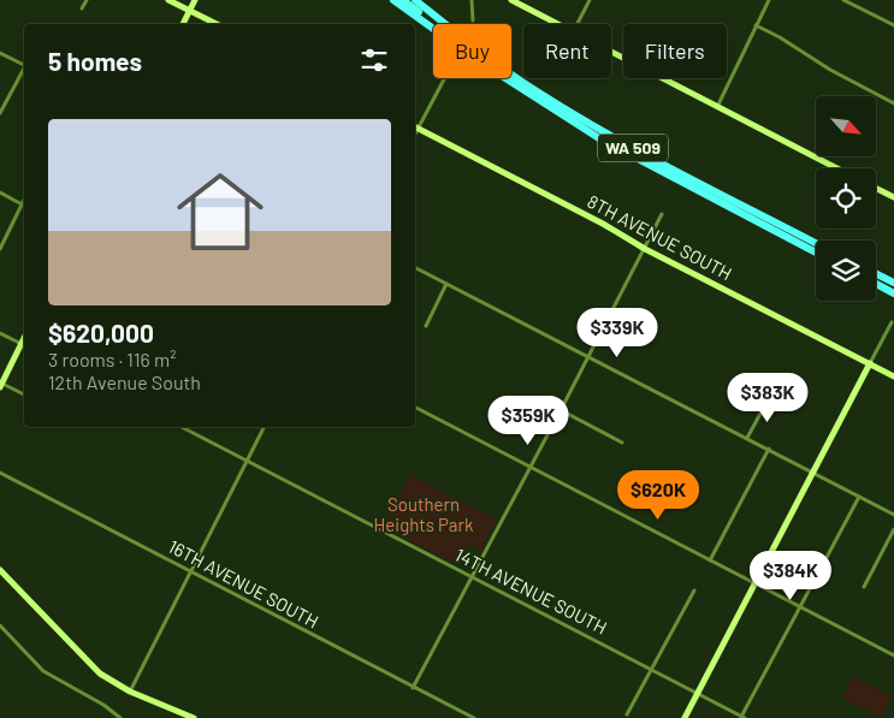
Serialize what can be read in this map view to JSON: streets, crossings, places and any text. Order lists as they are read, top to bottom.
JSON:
{
  "streets": {
    "highway": ["WA 509"],
    "street": ["8TH AVENUE SOUTH", "16TH AVENUE SOUTH", "14TH AVENUE SOUTH"]
  },
  "parks": ["Southern Heights Park"],
  "north": "bottom right",
  "page": {
    "chip": ["Buy", "Rent", "Filters"],
    "heading": "5 homes",
    "list": [
      {
        "name": "$620,000",
        "note": "3 rooms · 116 m² · 12th Avenue South"
      }
    ],
    "price": [
      "$339K",
      "$383K",
      "$359K",
      "$620K",
      "$384K"
    ]
  }
}
